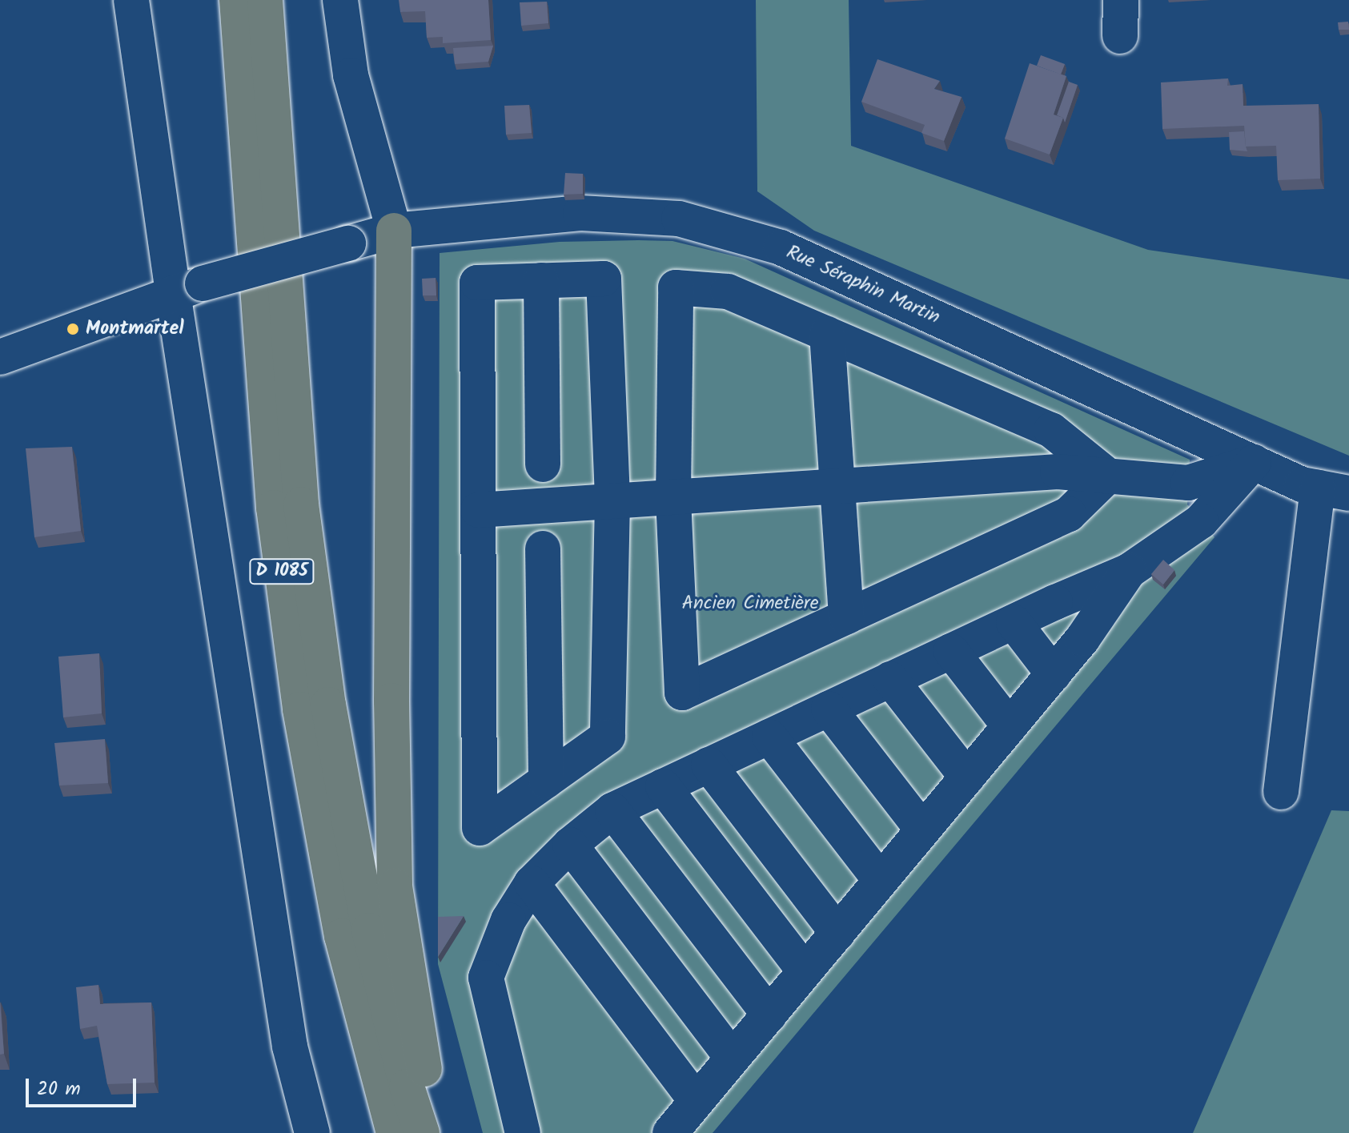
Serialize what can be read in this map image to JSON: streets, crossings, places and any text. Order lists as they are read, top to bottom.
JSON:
{
  "streets": {
    "main road": ["D 1085"],
    "street": ["Rue Séraphin Martin"]
  },
  "parks": ["Ancien Cimetière"],
  "places": ["Montmartel"],
  "scale_bar": "20 m"
}
